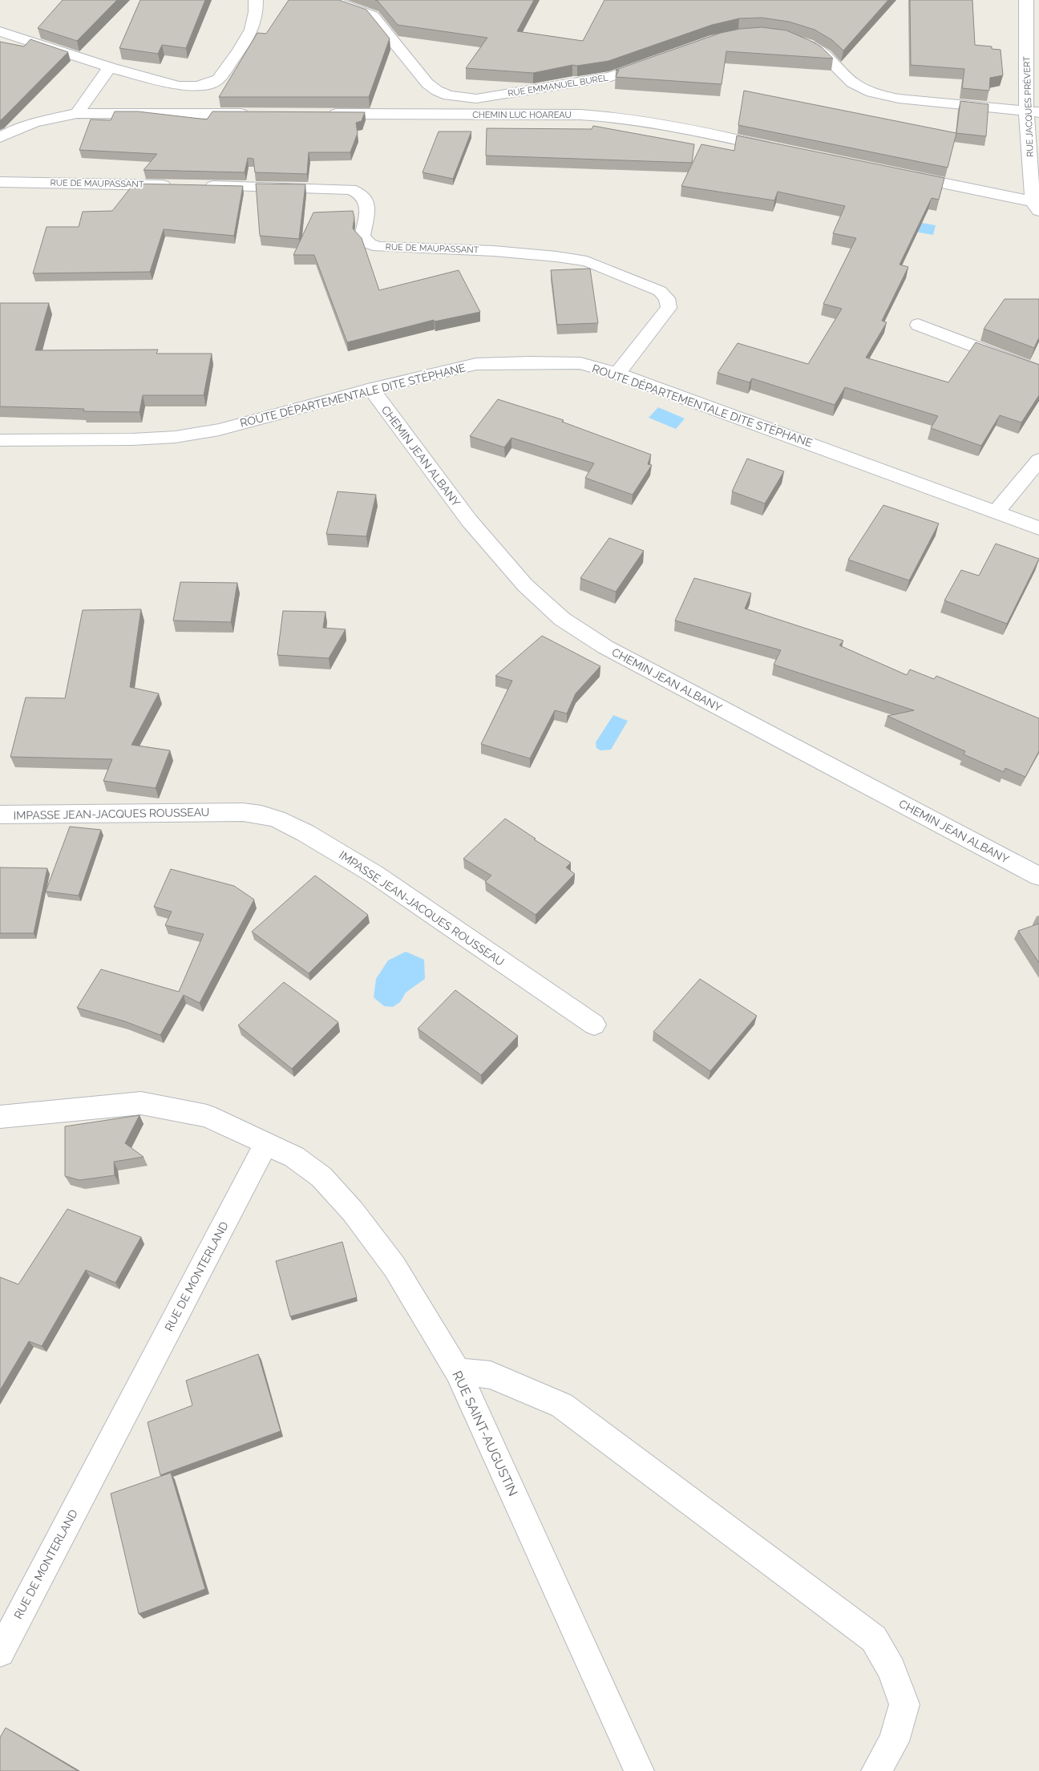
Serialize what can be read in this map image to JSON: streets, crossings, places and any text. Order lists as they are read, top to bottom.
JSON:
{
  "streets": {
    "street": [
      "RUE EMMANUEL BUREL",
      "RUE JACQUES PRÉVERT",
      "CHEMIN LUC HOAREAU",
      "RUE DE MAUPASSANT",
      "ROUTE DÉPARTEMENTALE DITE STÉPHANE",
      "CHEMIN JEAN ALBANY",
      "IMPASSE JEAN-JACQUES ROUSSEAU",
      "RUE DE MONTERLAND",
      "RUE SAINT-AUGUSTIN"
    ]
  },
  "crossings": [
    ["RUE DE MAUPASSANT", "ROUTE DÉPARTEMENTALE DITE STÉPHANE"],
    ["ROUTE DÉPARTEMENTALE DITE STÉPHANE", "CHEMIN JEAN ALBANY"],
    ["RUE DE MONTERLAND", "RUE SAINT-AUGUSTIN"]
  ]
}
